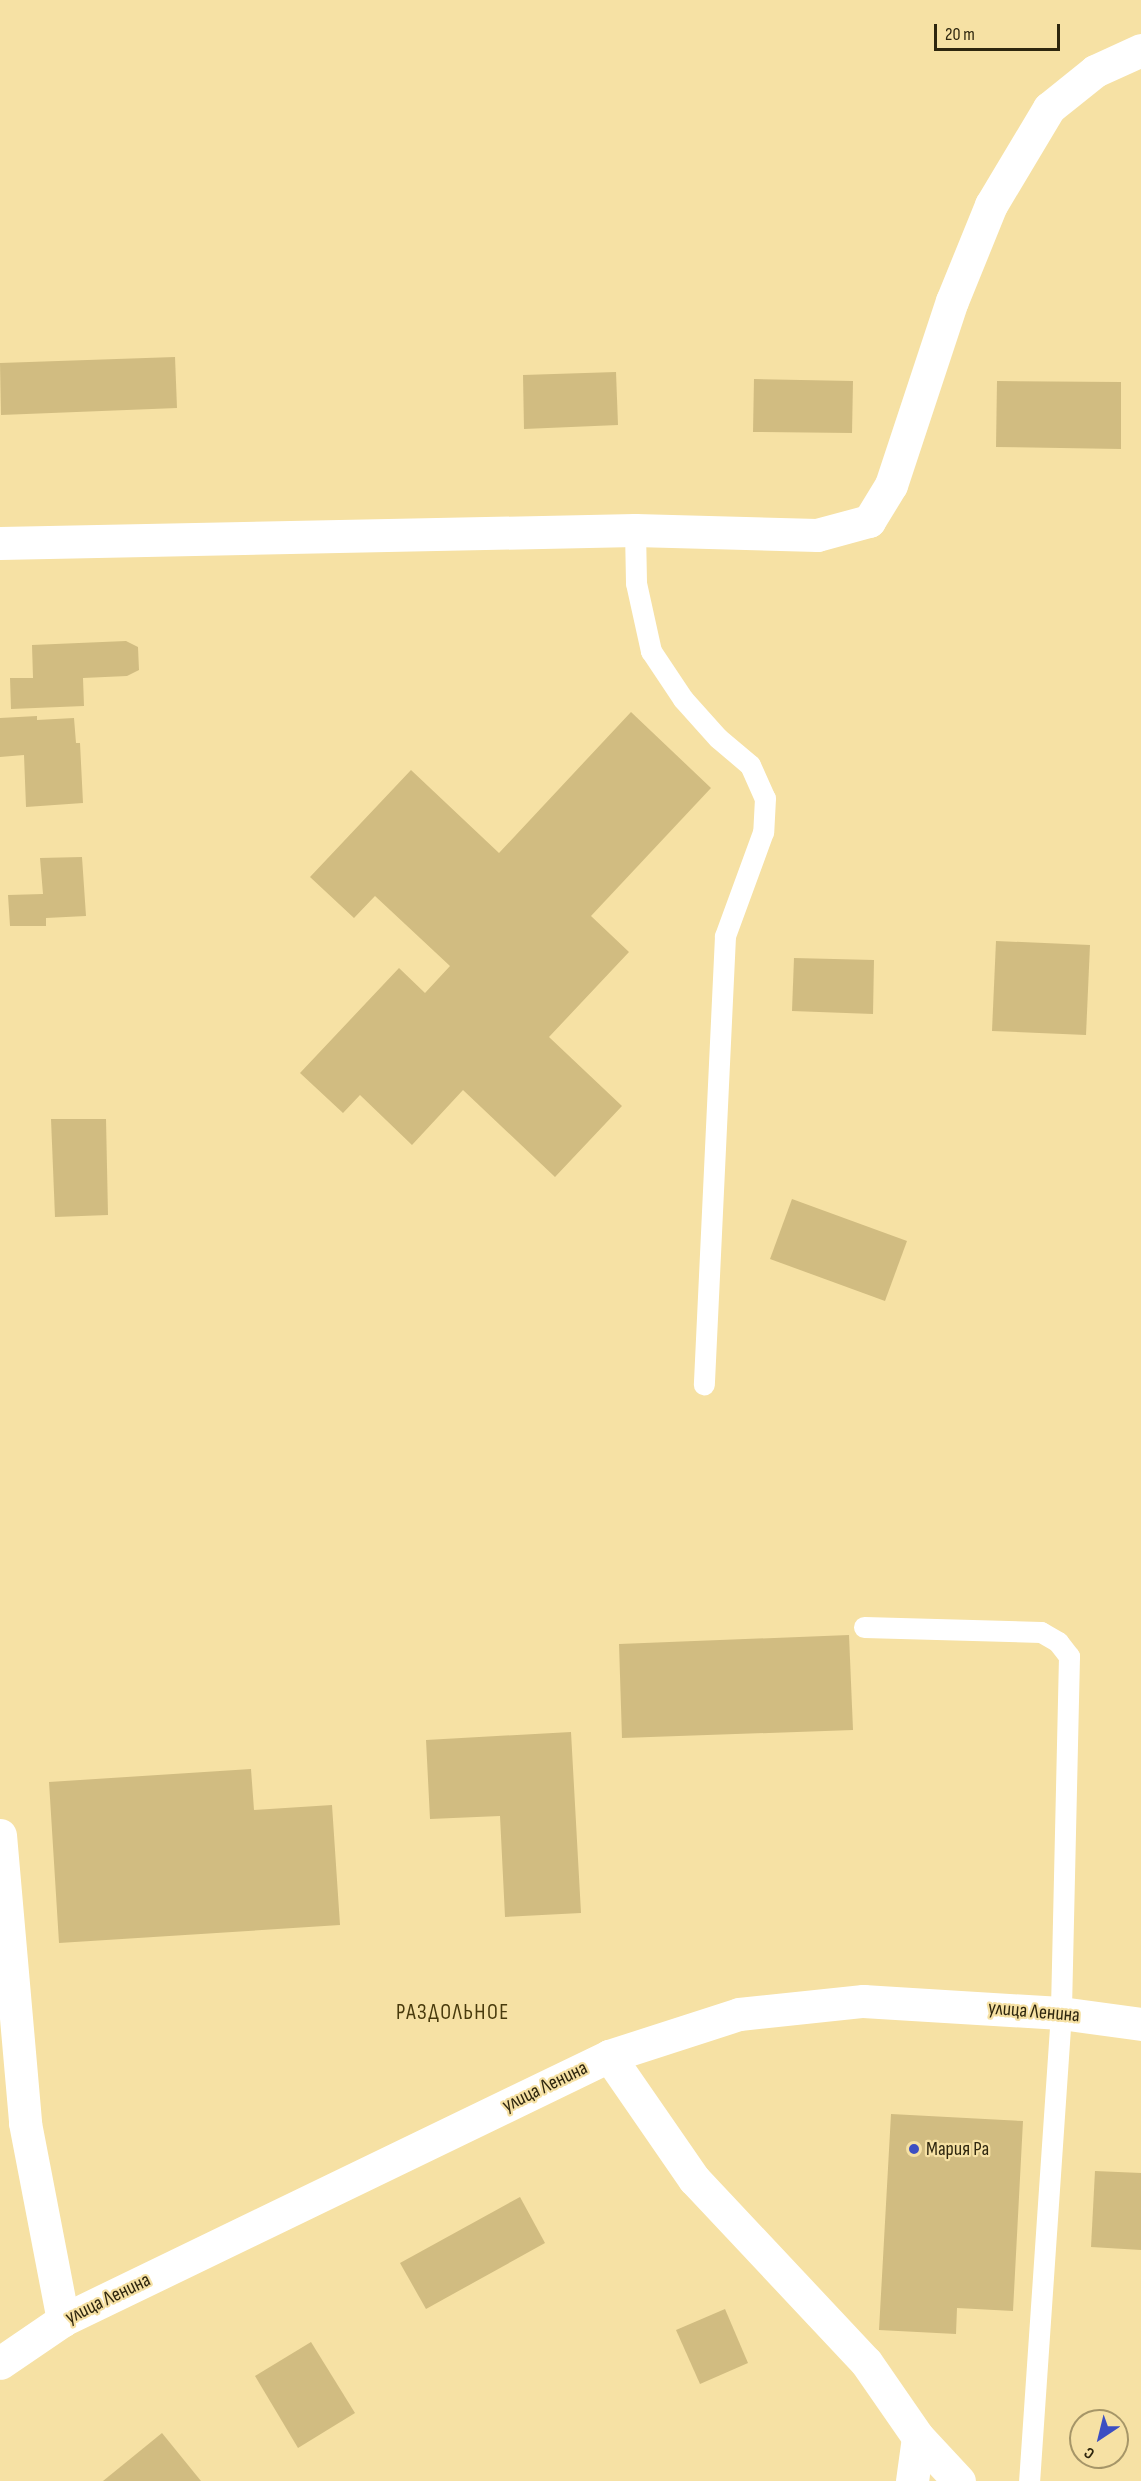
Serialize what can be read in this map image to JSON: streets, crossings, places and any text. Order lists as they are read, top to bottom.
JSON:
{
  "streets": {
    "street": ["улица Ленина"]
  },
  "districts": ["РАЗДОЛЬНОЕ"],
  "places": ["Мария Ра"],
  "scale_bar": "20 m",
  "north": "bottom left"
}
